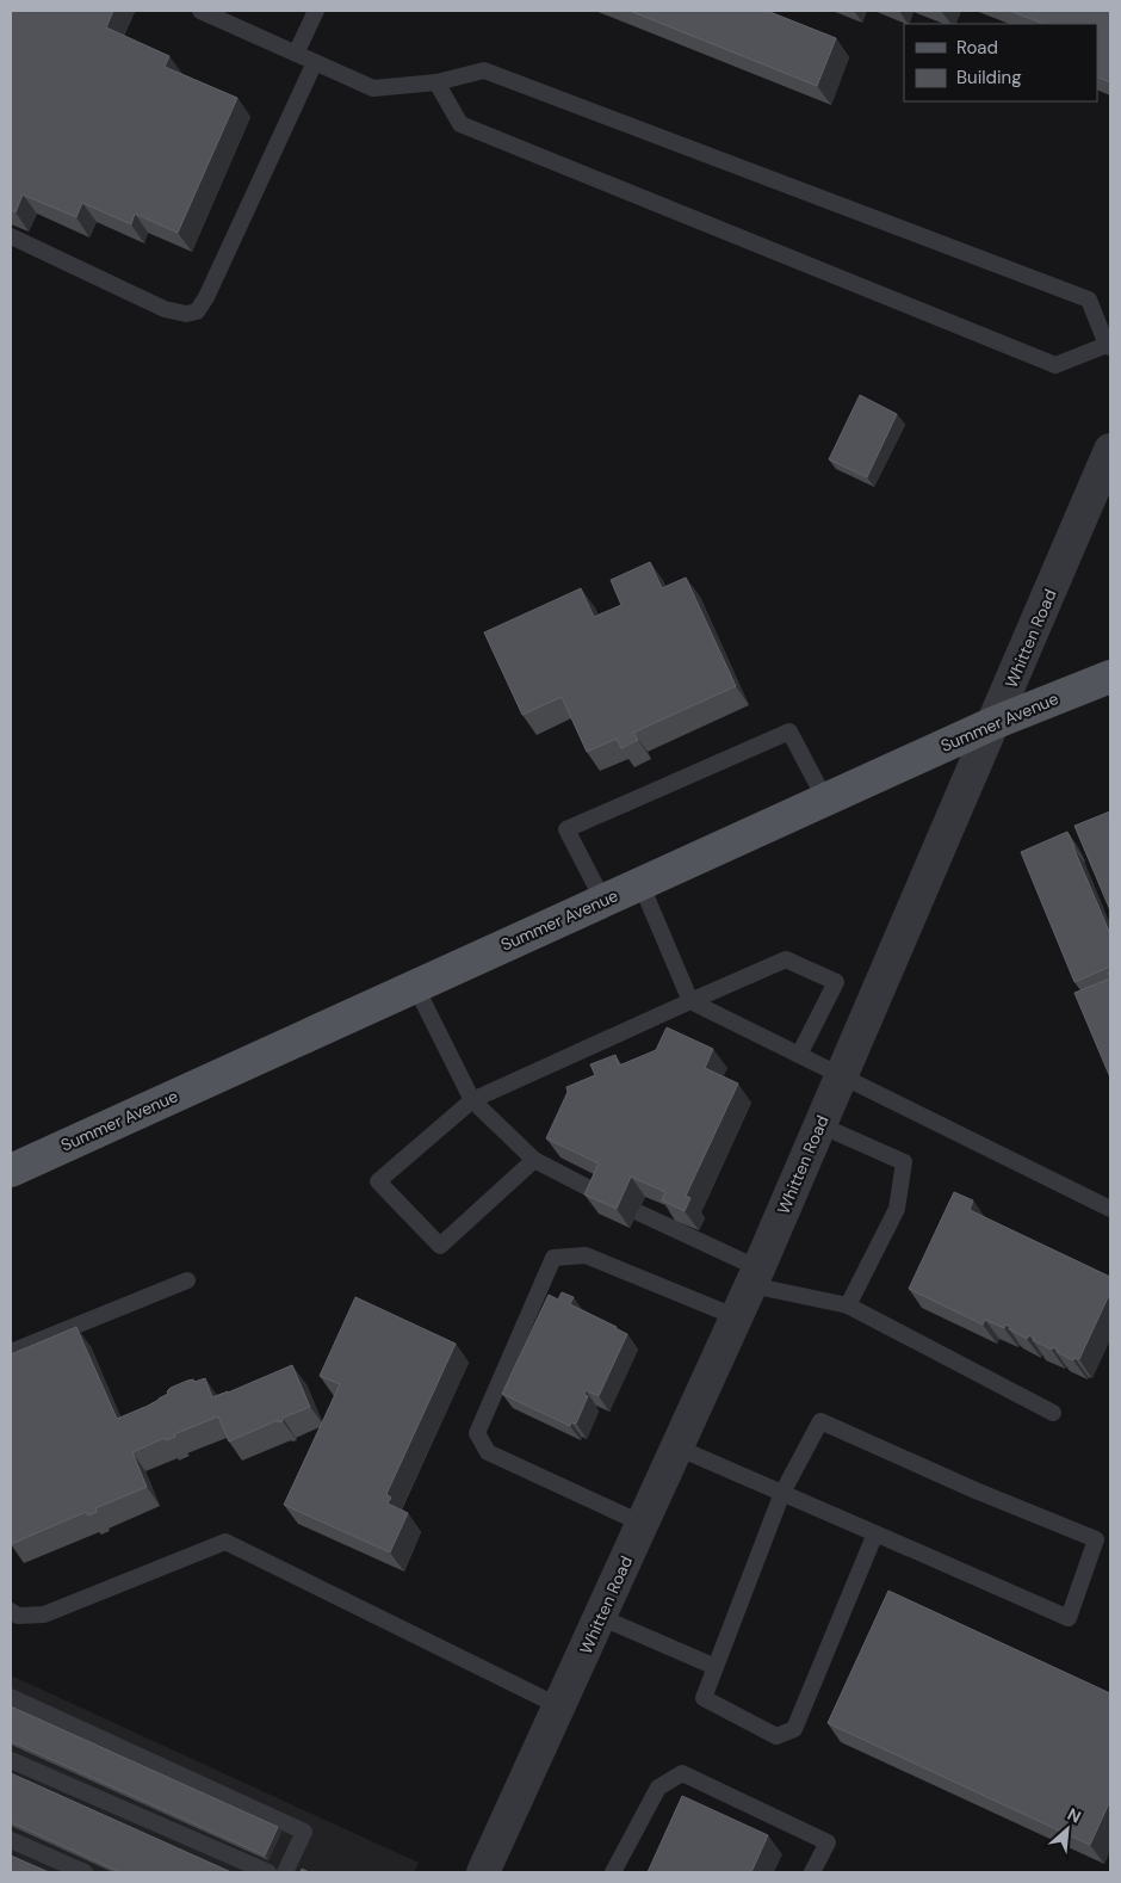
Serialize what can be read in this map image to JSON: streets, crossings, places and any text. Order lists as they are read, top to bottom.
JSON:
{
  "streets": {
    "main road": ["Summer Avenue"],
    "street": ["Whitten Road"]
  },
  "crossings": [
    ["Whitten Road", "Summer Avenue"]
  ],
  "legend": ["Road", "Building"],
  "north": "top right"
}
